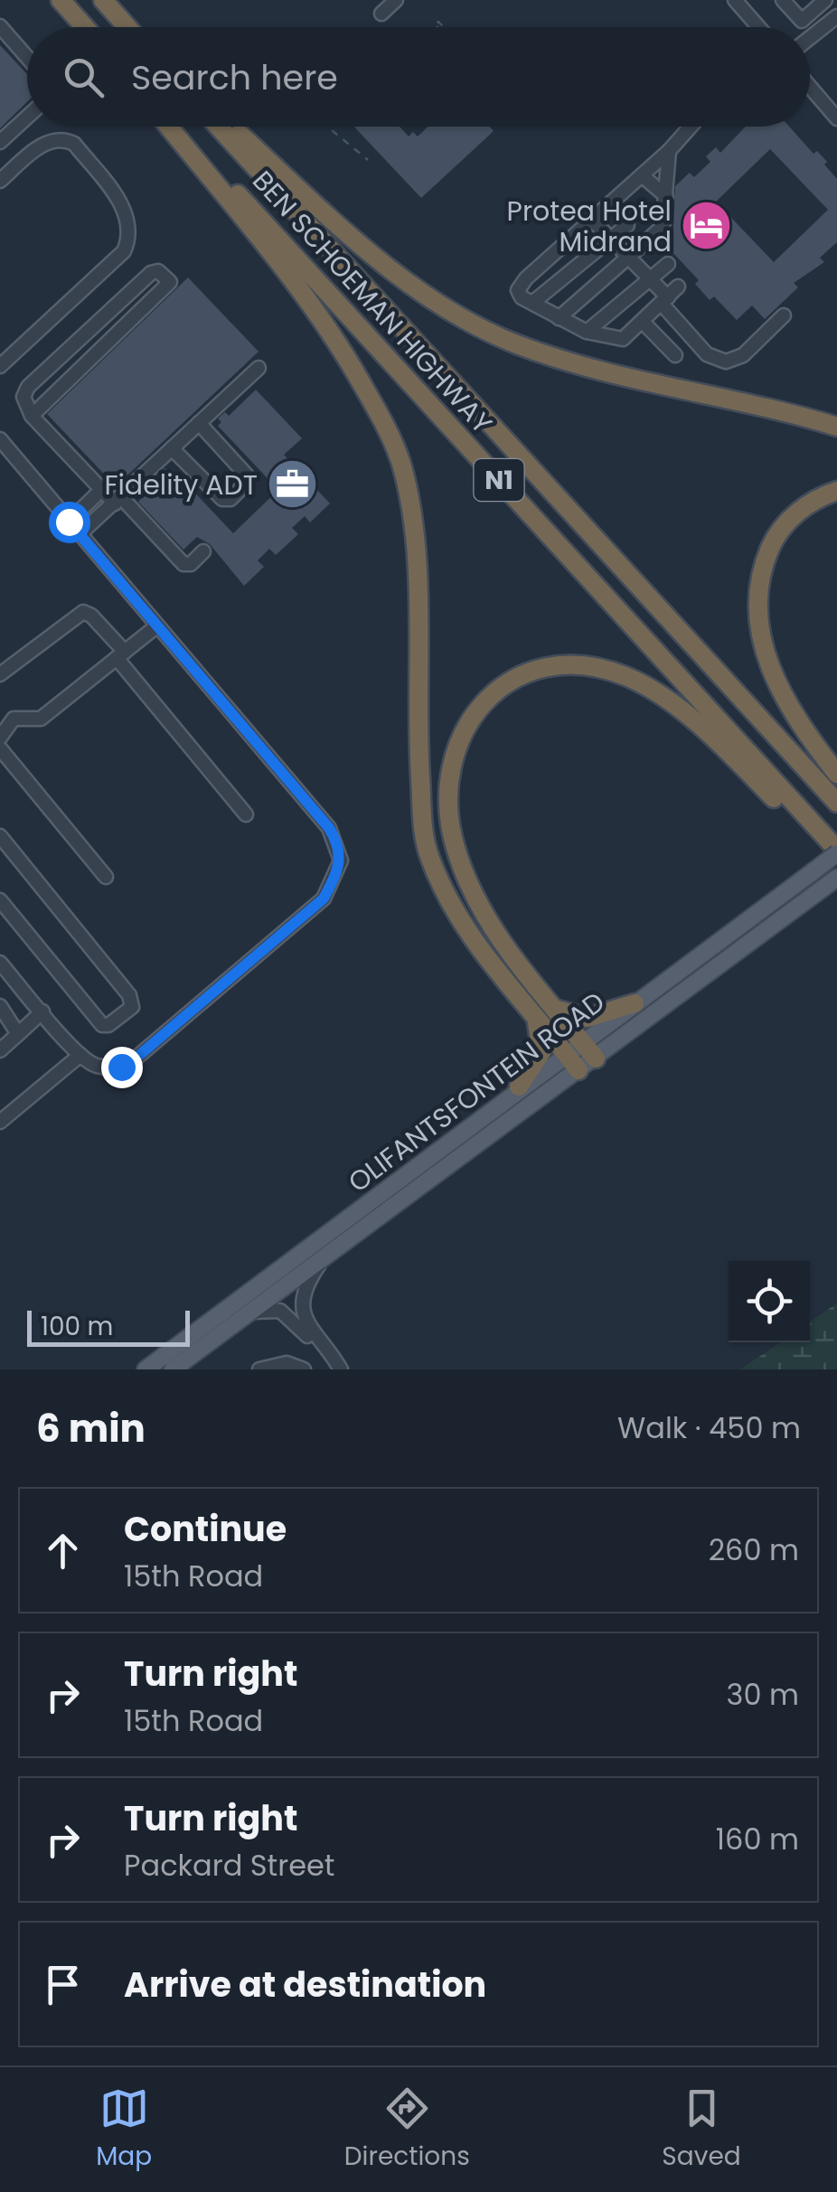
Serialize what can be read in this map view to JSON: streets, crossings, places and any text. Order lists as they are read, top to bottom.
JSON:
{
  "streets": {
    "highway": ["BEN SCHOEMAN HIGHWAY", "N1"],
    "main road": ["OLIFANTSFONTEIN ROAD"]
  },
  "crossings": [
    ["BEN SCHOEMAN HIGHWAY", "OLIFANTSFONTEIN ROAD"]
  ],
  "places": {
    "hotel": ["Protea Hotel Midrand"],
    "office": ["Fidelity ADT"]
  },
  "scale_bar": "100 m",
  "page": {
    "search": "Search here",
    "scale": "100 m",
    "heading": ["6 min", "Walk · 450 m"],
    "list": [
      ["Continue", "15th Road", "260 m"],
      ["Turn right", "15th Road", "30 m"],
      ["Turn right", "Packard Street", "160 m"],
      "Arrive at destination"
    ],
    "nav": ["Map", "Directions", "Saved"]
  }
}
